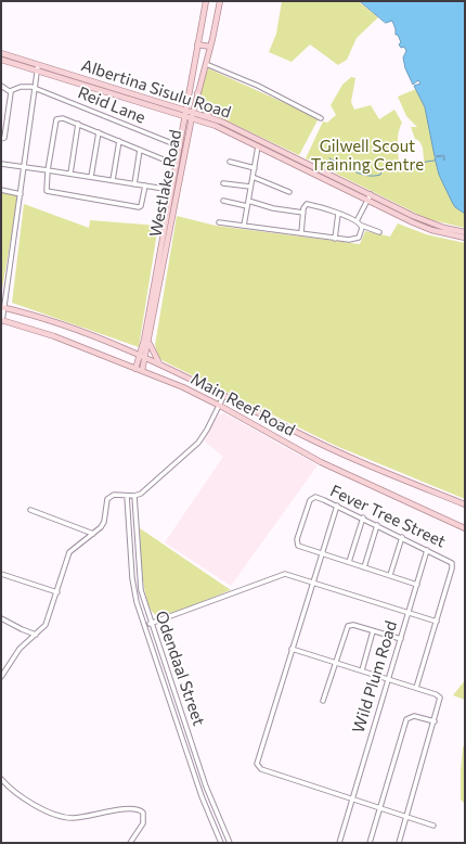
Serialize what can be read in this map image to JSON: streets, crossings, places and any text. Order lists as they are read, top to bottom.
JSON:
{
  "streets": {
    "main road": ["Albertina Sisulu Road", "Westlake Road", "Main Reef Road"],
    "street": [
      "Reid Lane",
      "Fever Tree Street",
      "Odendaal Street",
      "Wild Plum Road"
    ]
  },
  "crossings": [
    ["Albertina Sisulu Road", "Westlake Road"],
    ["Reid Lane", "Westlake Road"],
    ["Westlake Road", "Main Reef Road"],
    ["Odendaal Street", "Wild Plum Road"]
  ],
  "parks": ["Gilwell Scout Training Centre"]
}
